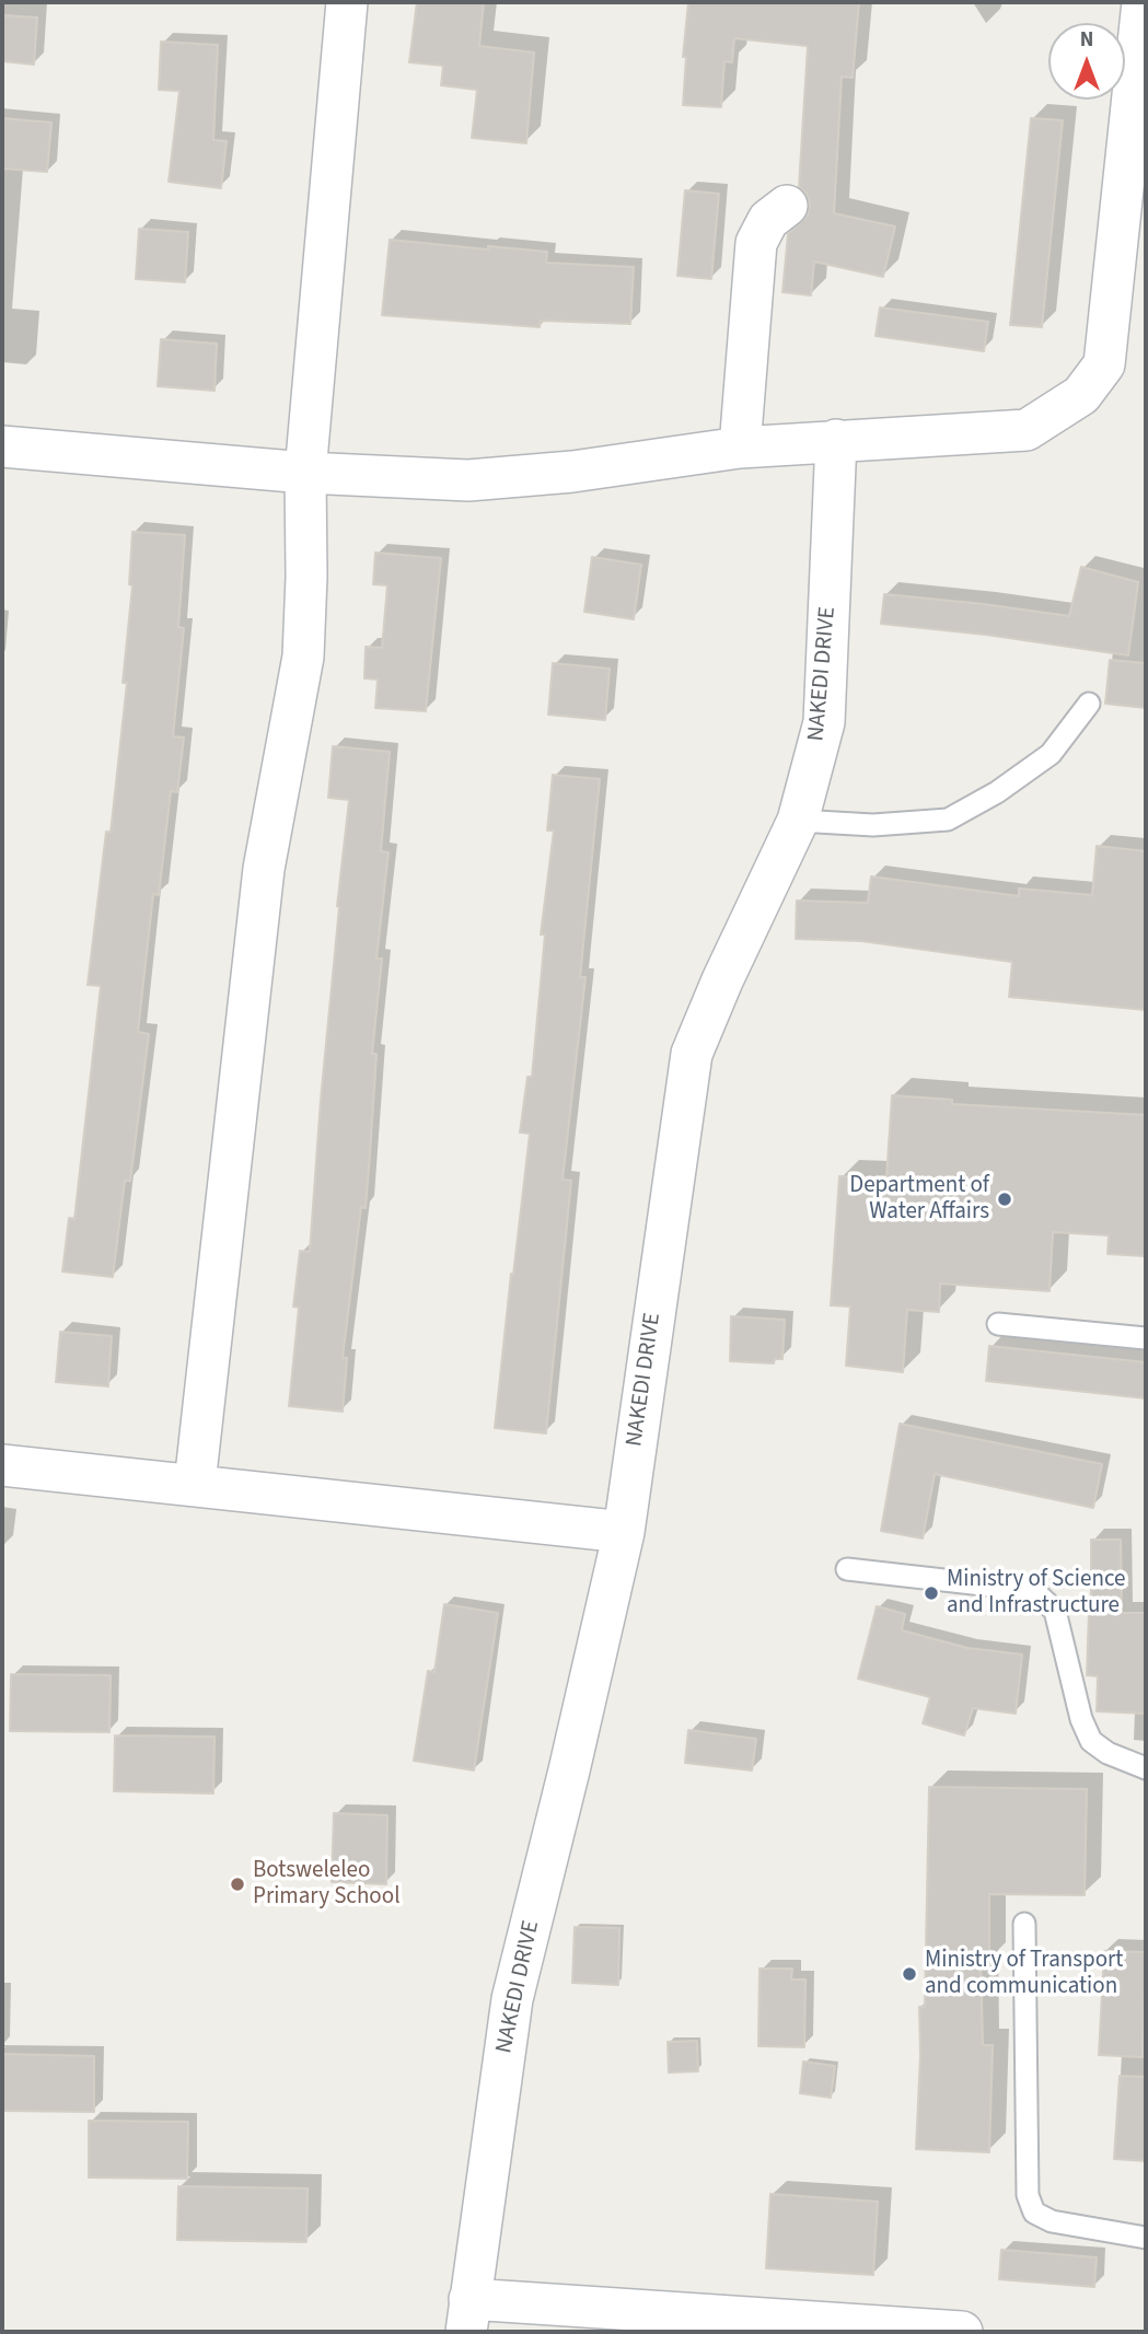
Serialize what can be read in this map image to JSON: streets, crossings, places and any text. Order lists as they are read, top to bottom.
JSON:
{
  "streets": {
    "street": ["NAKEDI DRIVE"]
  },
  "places": [
    "Department of Water Affairs",
    "Ministry of Science and Infrastructure",
    "Botsweleleo Primary School",
    "Ministry of Transport and communication"
  ],
  "north": "top"
}
